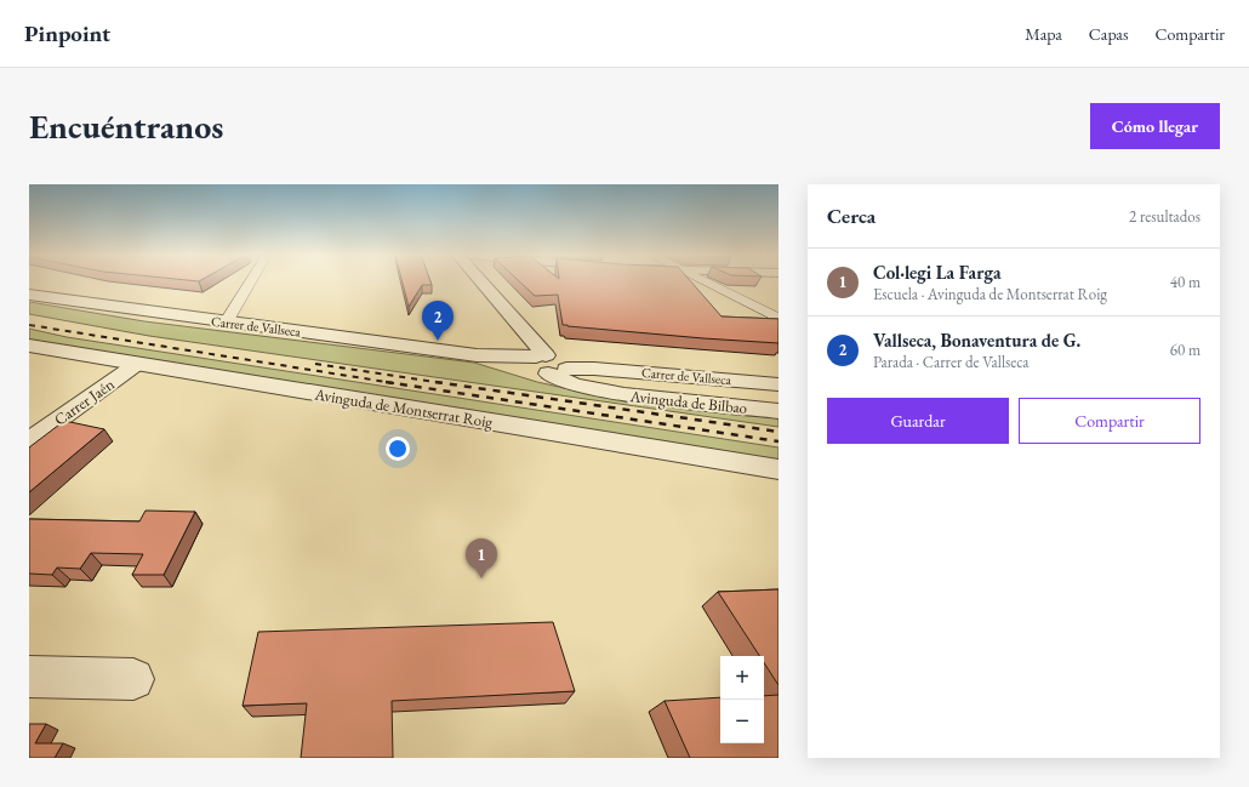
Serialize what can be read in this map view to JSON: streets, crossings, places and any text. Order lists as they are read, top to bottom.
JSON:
{
  "streets": {
    "street": [
      "Carrer de Vallseca",
      "Carrer Jaén",
      "Avinguda de Bilbao",
      "Avinguda de Montserrat Roig"
    ]
  },
  "crossings": [
    ["Carrer de Vallseca", "Avinguda de Bilbao"],
    ["Carrer Jaén", "Avinguda de Montserrat Roig"]
  ],
  "page": {
    "header": "Pinpoint",
    "nav": ["Mapa", "Capas", "Compartir"],
    "buttons": [
      "Cómo llegar",
      ["Guardar", "Compartir"]
    ],
    "title": "Encuéntranos",
    "heading": ["Cerca", "2 resultados"],
    "list": [
      {
        "mark": "1",
        "name": "Col·legi La Farga",
        "note": "Escuela · Avinguda de Montserrat Roig",
        "value": "40 m"
      },
      {
        "mark": "2",
        "name": "Vallseca, Bonaventura de G.",
        "note": "Parada · Carrer de Vallseca",
        "value": "60 m"
      }
    ],
    "pins": ["2", "1"],
    "map_buttons": ["+", "−"]
  }
}
